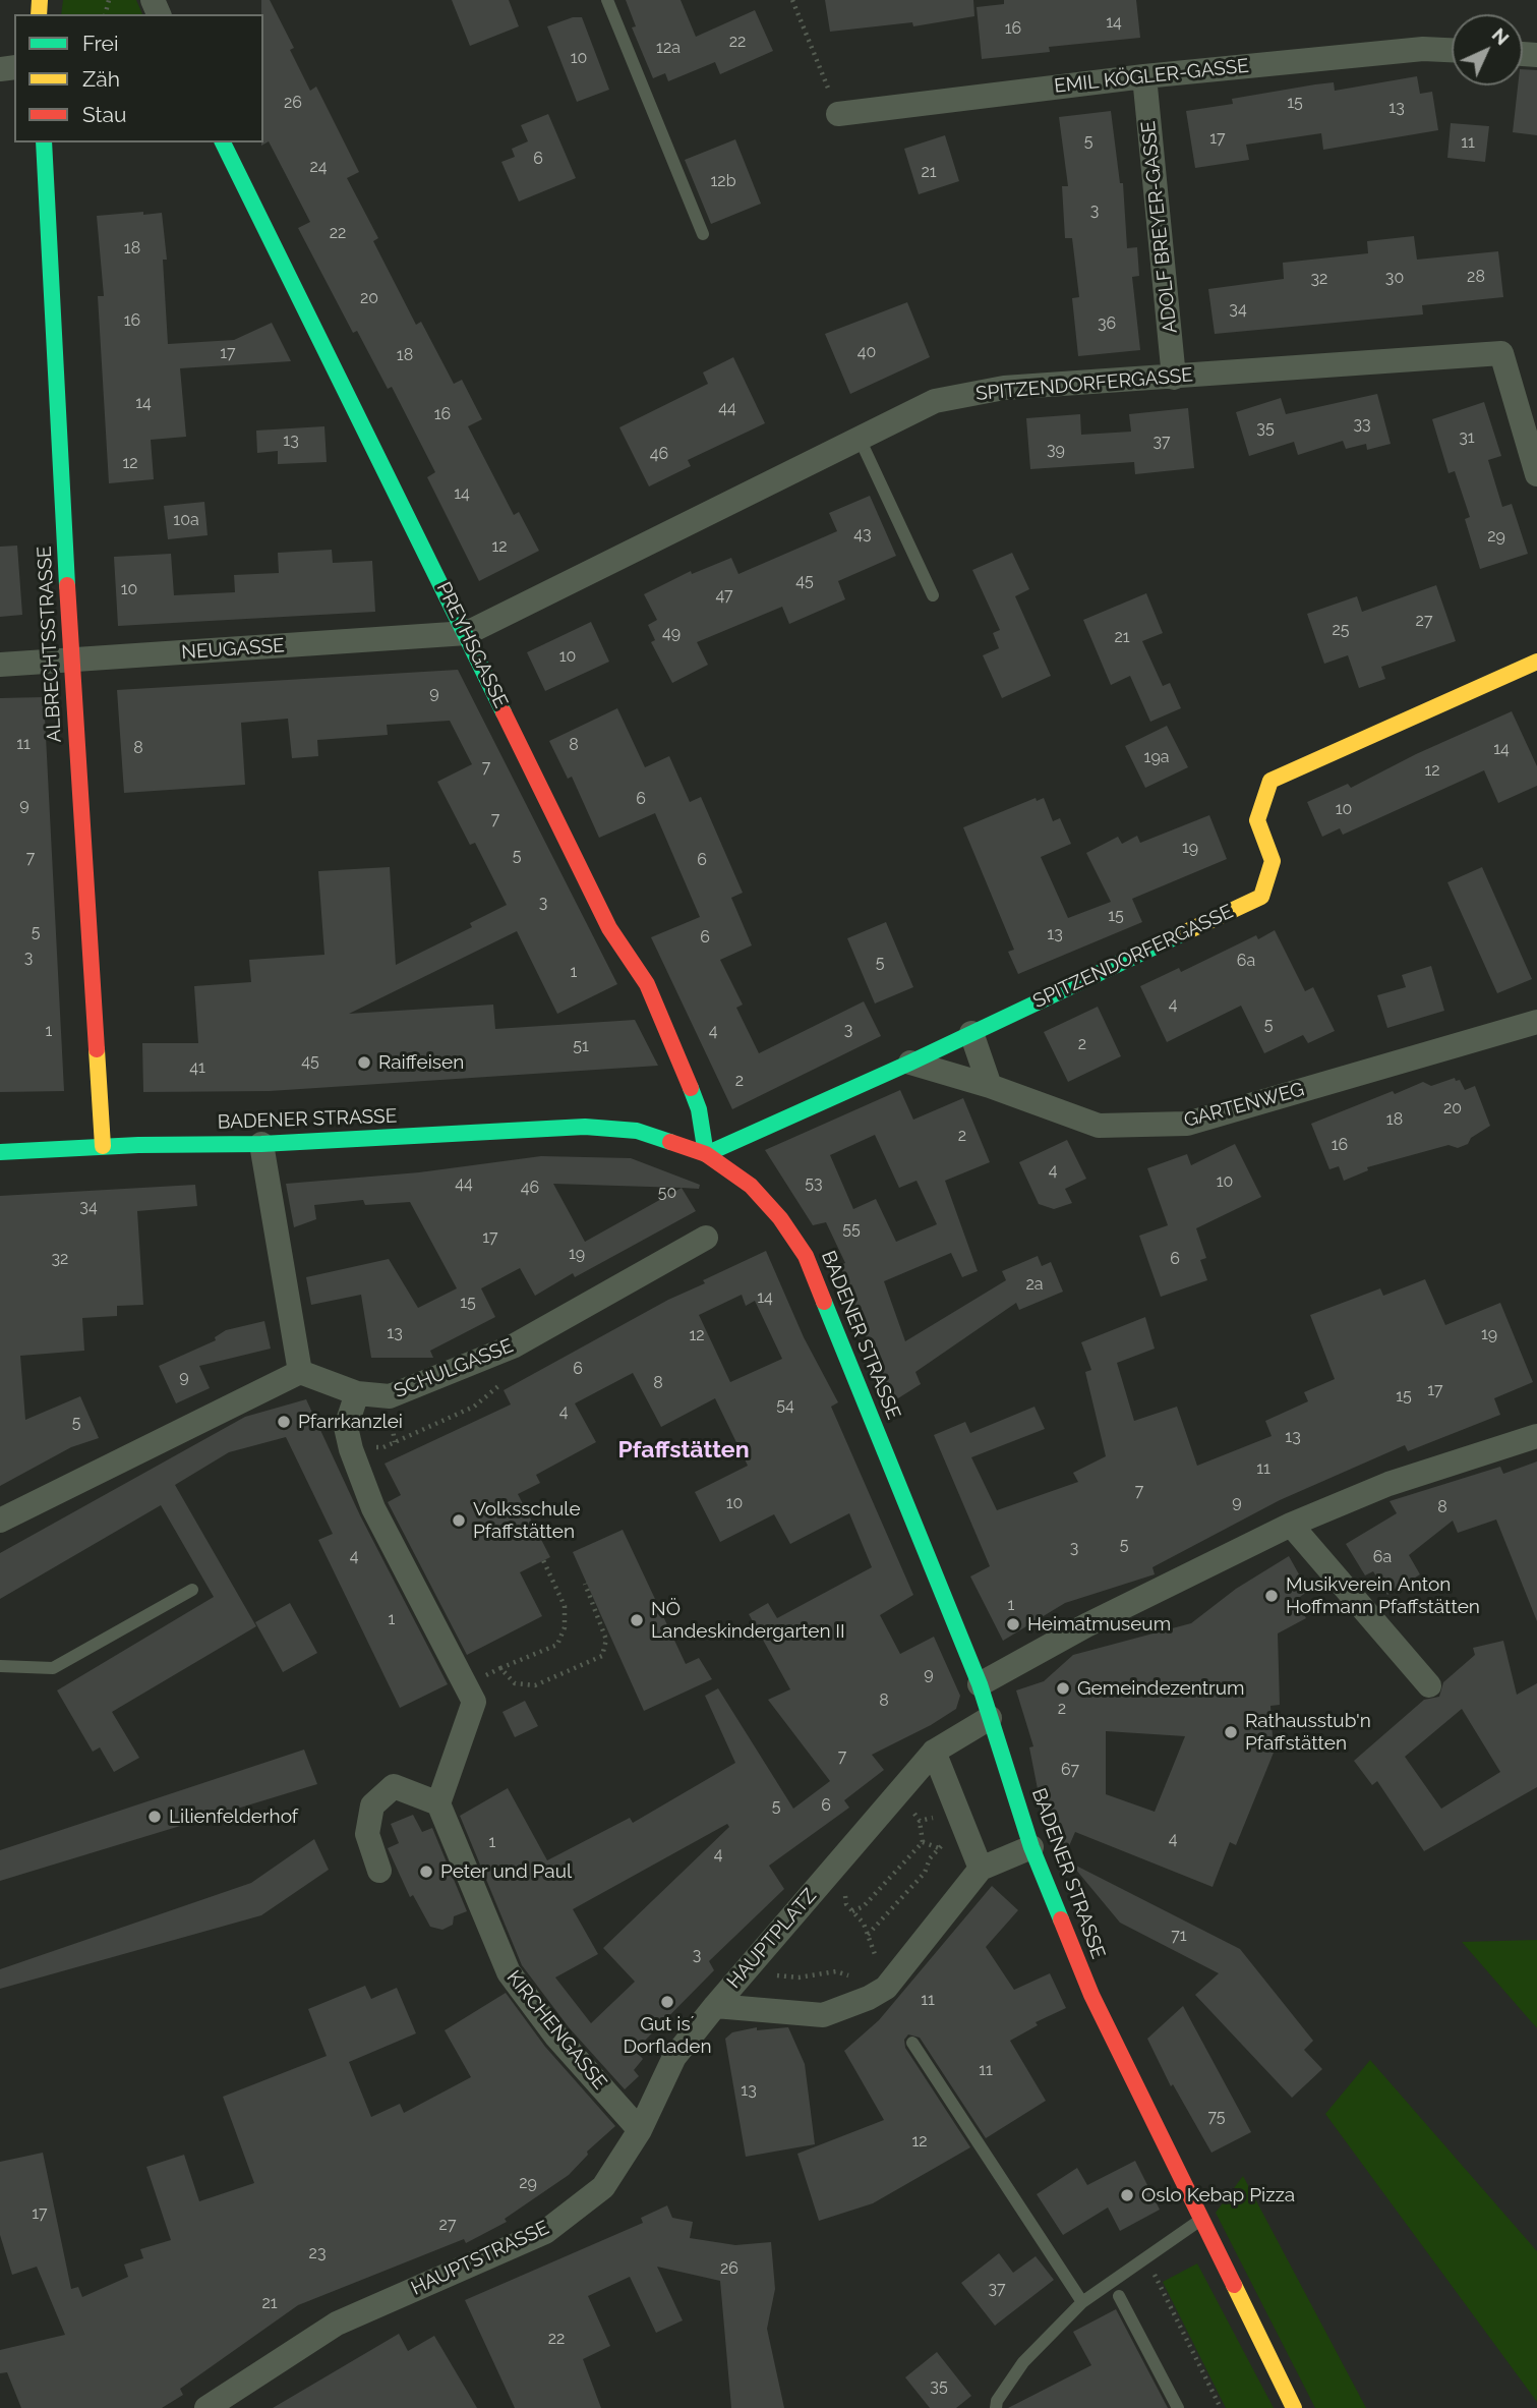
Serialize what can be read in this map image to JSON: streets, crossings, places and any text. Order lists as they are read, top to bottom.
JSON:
{
  "streets": {
    "street": [
      "EMIL KÖGLER-GASSE",
      "ADOLF BREYER-GASSE",
      "SPITZENDORFERGASSE",
      "ALBRECHTSSTRASSE",
      "PREYHSGASSE",
      "NEUGASSE",
      "GARTENWEG",
      "BADENER STRASSE",
      "SCHULGASSE",
      "HAUPTPLATZ",
      "KIRCHENGASSE",
      "HAUPTSTRASSE"
    ]
  },
  "crossings": [
    ["EMIL KÖGLER-GASSE", "ADOLF BREYER-GASSE"],
    ["ADOLF BREYER-GASSE", "SPITZENDORFERGASSE"],
    ["SPITZENDORFERGASSE", "PREYHSGASSE"],
    ["SPITZENDORFERGASSE", "NEUGASSE"],
    ["SPITZENDORFERGASSE", "GARTENWEG"],
    ["SPITZENDORFERGASSE", "BADENER STRASSE"],
    ["ALBRECHTSSTRASSE", "NEUGASSE"],
    ["ALBRECHTSSTRASSE", "BADENER STRASSE"],
    ["PREYHSGASSE", "NEUGASSE"],
    ["PREYHSGASSE", "BADENER STRASSE"],
    ["BADENER STRASSE", "HAUPTPLATZ"],
    ["HAUPTPLATZ", "HAUPTSTRASSE"],
    ["KIRCHENGASSE", "HAUPTSTRASSE"]
  ],
  "districts": ["Pfaffstätten"],
  "places": [
    "Raiffeisen",
    "Pfarrkanzlei",
    "Volksschule Pfaffstätten",
    "Musikverein Anton Hoffmann Pfaffstätten",
    "NÖ Landeskindergarten II",
    "Heimatmuseum",
    "Gemeindezentrum",
    "Rathausstub'n Pfaffstätten",
    "Lilienfelderhof",
    "Peter und Paul",
    "Gut is´ Dorfladen",
    "Oslo Kebap Pizza"
  ],
  "house_numbers": [
    "14",
    "16",
    "22",
    "12a",
    "10",
    "26",
    "15",
    "13",
    "17",
    "5",
    "11",
    "6",
    "24",
    "21",
    "12b",
    "3",
    "22",
    "18",
    "28",
    "30",
    "32",
    "20",
    "34",
    "16",
    "36",
    "40",
    "17",
    "18",
    "14",
    "44",
    "16",
    "33",
    "35",
    "31",
    "13",
    "37",
    "39",
    "46",
    "12",
    "14",
    "10a",
    "43",
    "29",
    "12",
    "45",
    "10",
    "47",
    "27",
    "25",
    "49",
    "21",
    "10",
    "9",
    "11",
    "8",
    "8",
    "14",
    "19a",
    "7",
    "12",
    "6",
    "9",
    "10",
    "7",
    "19",
    "5",
    "7",
    "6",
    "3",
    "15",
    "5",
    "13",
    "6",
    "3",
    "6a",
    "5",
    "1",
    "4",
    "5",
    "3",
    "1",
    "4",
    "2",
    "51",
    "45",
    "41",
    "2",
    "20",
    "18",
    "2",
    "16",
    "4",
    "10",
    "44",
    "53",
    "46",
    "50",
    "34",
    "55",
    "17",
    "19",
    "32",
    "6",
    "2a",
    "14",
    "15",
    "13",
    "19",
    "12",
    "6",
    "9",
    "8",
    "17",
    "15",
    "54",
    "4",
    "5",
    "13",
    "11",
    "7",
    "9",
    "10",
    "8",
    "5",
    "3",
    "4",
    "6a",
    "1",
    "1",
    "9",
    "8",
    "2",
    "7",
    "67",
    "6",
    "5",
    "4",
    "1",
    "4",
    "71",
    "3",
    "11",
    "11",
    "13",
    "75",
    "12",
    "29",
    "17",
    "27",
    "23",
    "26",
    "37",
    "21",
    "22",
    "35"
  ],
  "legend": ["Frei", "Zäh", "Stau"],
  "north": "top right"
}
